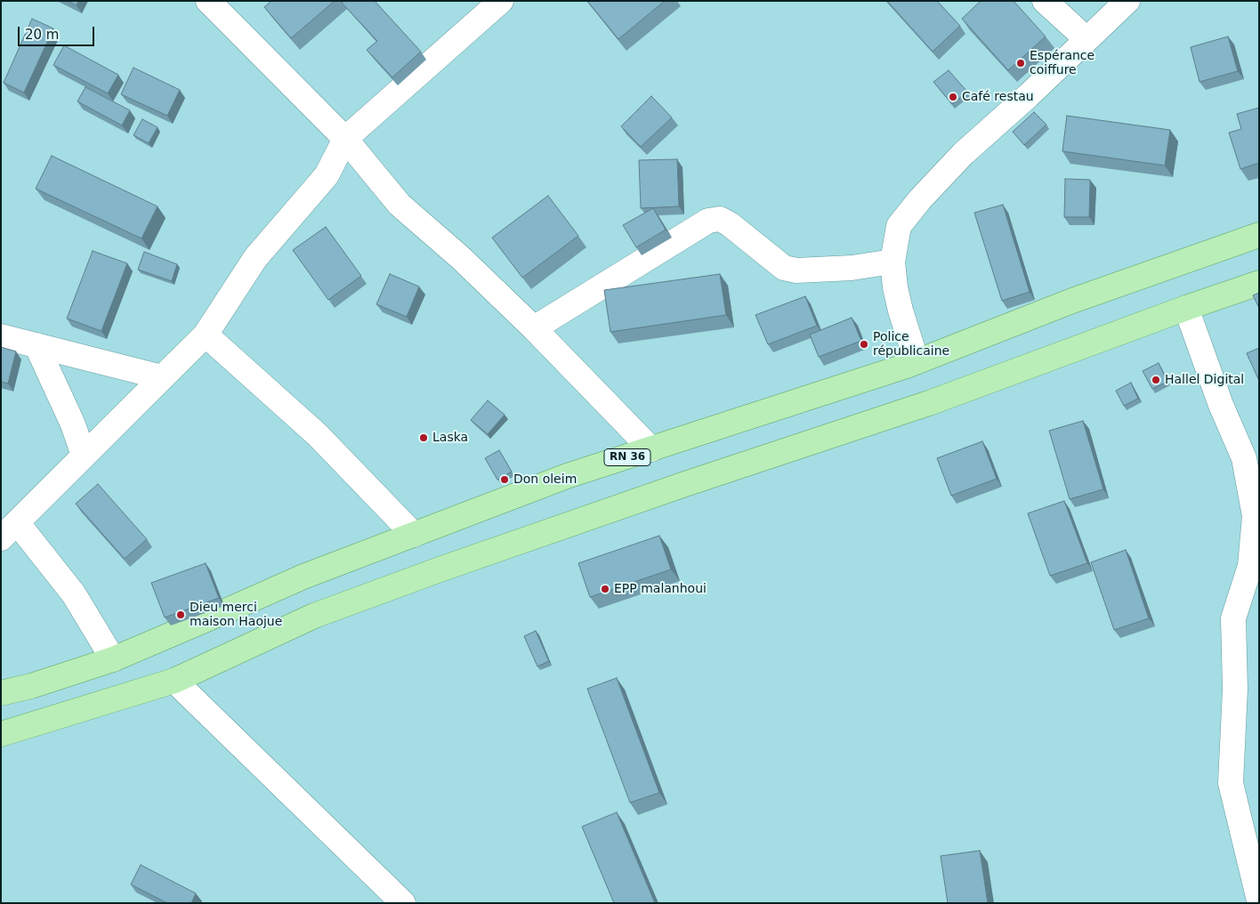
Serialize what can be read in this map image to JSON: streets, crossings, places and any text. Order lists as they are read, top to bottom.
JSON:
{
  "streets": {
    "main road": ["RN 36"]
  },
  "places": [
    "Espérance coiffure",
    "Café restau",
    "Police républicaine",
    "Hallel Digital",
    "Laska",
    "Don oleim",
    "EPP malanhoui",
    "Dieu merci maison Haojue"
  ],
  "scale_bar": "20 m"
}
